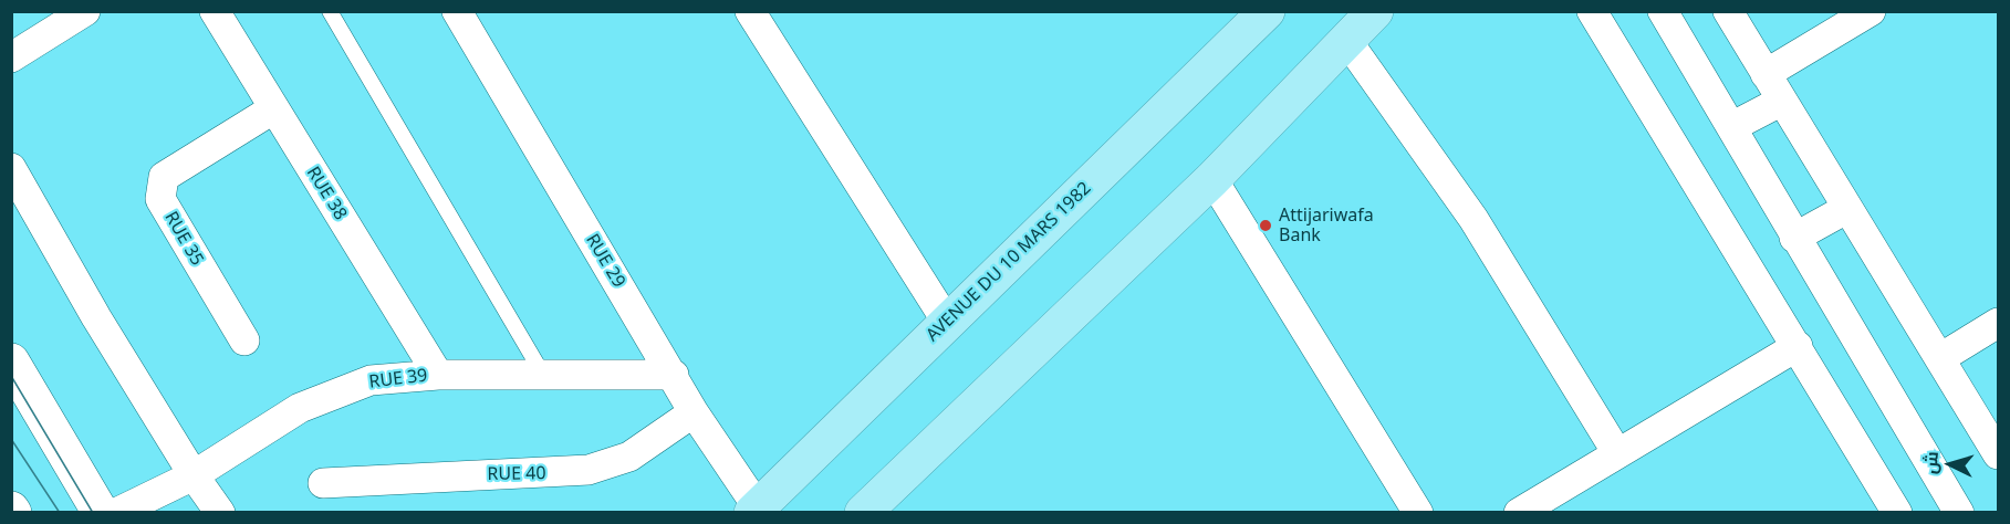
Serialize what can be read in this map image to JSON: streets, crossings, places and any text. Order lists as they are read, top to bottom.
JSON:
{
  "streets": {
    "main road": ["AVENUE DU 10 MARS 1982"],
    "street": [
      "RUE 38",
      "RUE 35",
      "RUE 29",
      "RUE 39",
      "RUE 40"
    ]
  },
  "crossings": [
    ["RUE 38", "RUE 35"],
    ["RUE 38", "RUE 39"],
    ["RUE 29", "AVENUE DU 10 MARS 1982"],
    ["RUE 29", "RUE 39"],
    ["RUE 29", "RUE 40"]
  ],
  "places": ["Attijariwafa Bank"],
  "north": "left"
}
